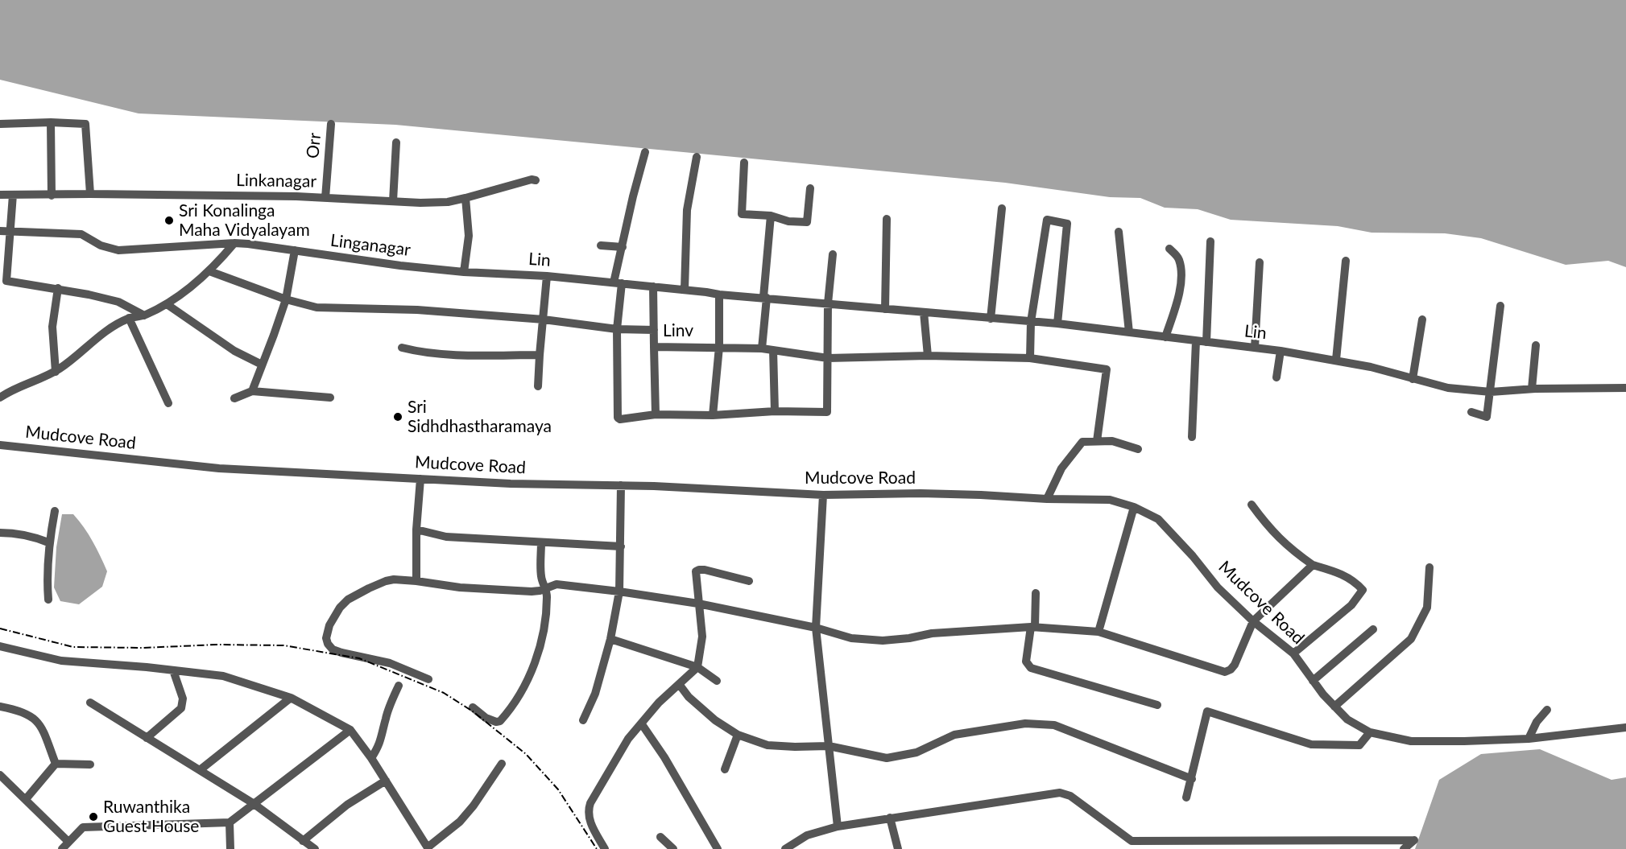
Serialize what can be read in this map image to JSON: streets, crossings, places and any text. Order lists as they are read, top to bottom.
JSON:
{
  "streets": {
    "street": [
      "Orr",
      "Linkanagar",
      "Linganagar",
      "Lin",
      "Linv",
      "Mudcove Road"
    ]
  },
  "crossings": [
    ["Orr", "Linkanagar"],
    ["Linganagar", "Lin"],
    ["Lin", "Linv"]
  ],
  "places": ["Sri Konalinga Maha Vidyalayam", "Sri Sidhdhastharamaya", "Ruwanthika Guest House"]
}
